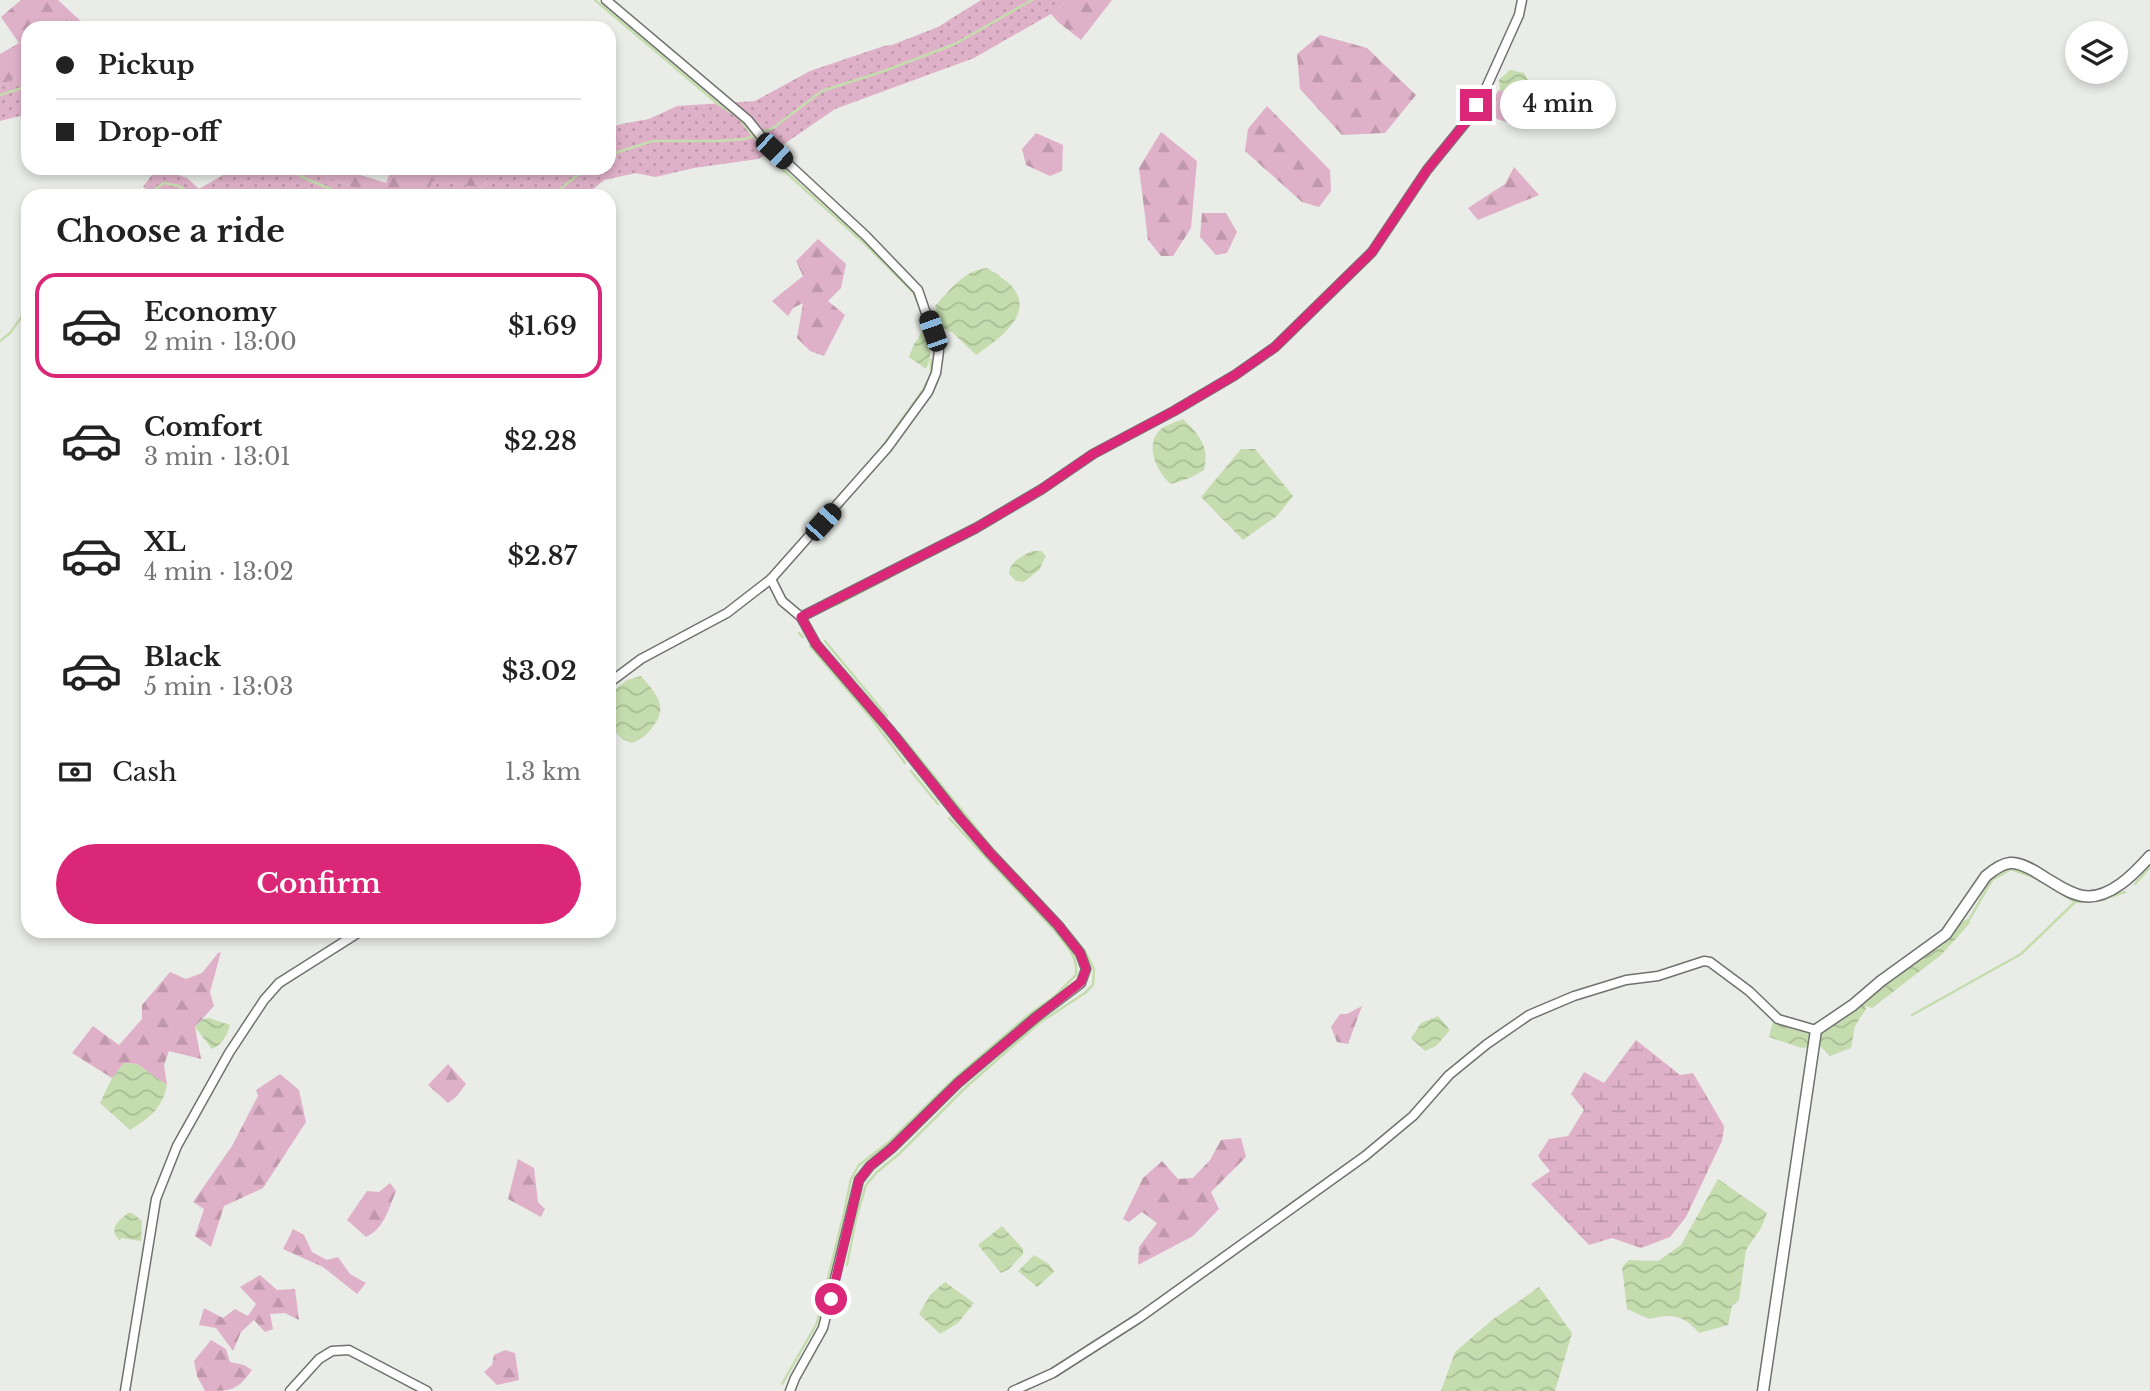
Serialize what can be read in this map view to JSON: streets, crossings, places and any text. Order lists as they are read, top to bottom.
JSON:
{
  "page": {
    "banner": ["Pickup", "Drop-off"],
    "bubble": "4 min",
    "heading": "Choose a ride",
    "list": [
      {
        "name": "Economy",
        "note": "2 min · 13:00",
        "value": "$1.69"
      },
      {
        "name": "Comfort",
        "note": "3 min · 13:01",
        "value": "$2.28"
      },
      {
        "name": "XL",
        "note": "4 min · 13:02",
        "value": "$2.87"
      },
      {
        "name": "Black",
        "note": "5 min · 13:03",
        "value": "$3.02"
      }
    ],
    "pay": ["Cash", "1.3 km"],
    "buttons": "Confirm"
  }
}
